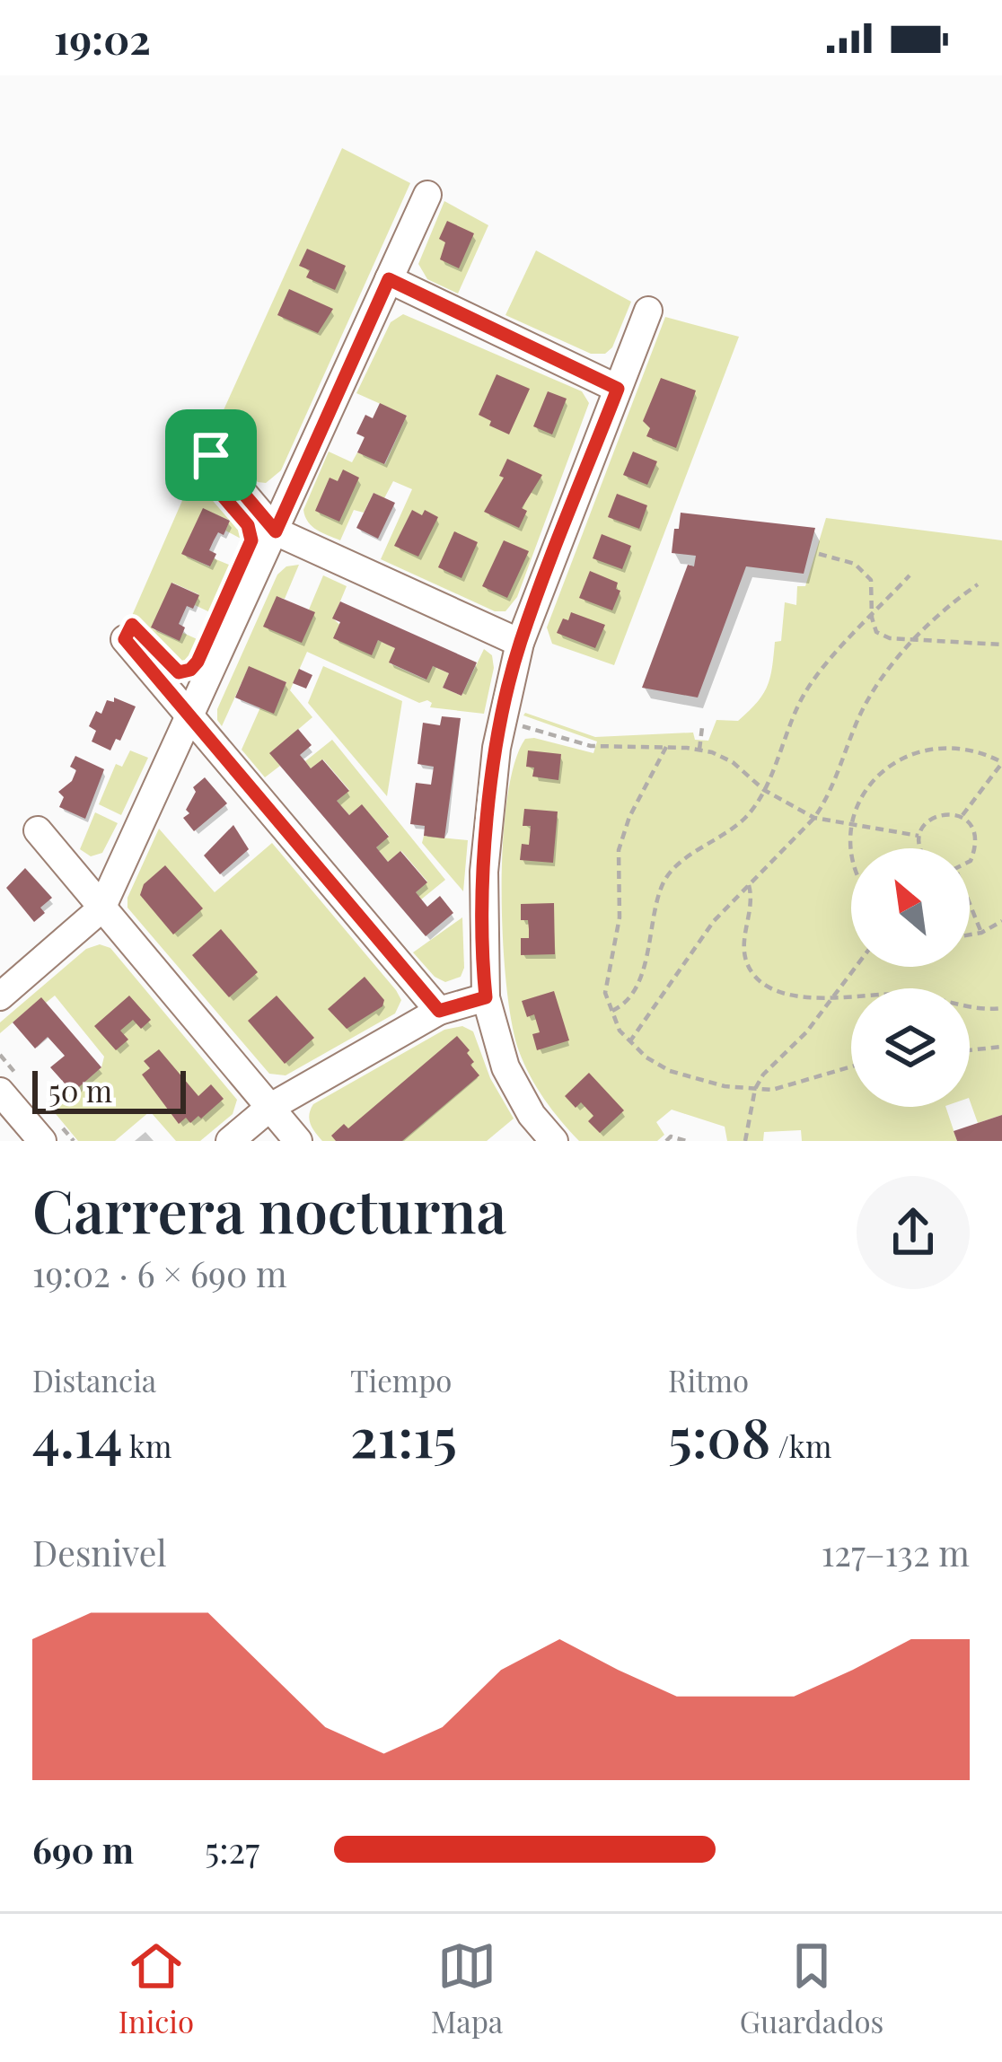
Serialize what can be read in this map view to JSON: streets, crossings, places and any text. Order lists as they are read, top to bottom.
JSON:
{
  "scale_bar": "50 m",
  "north": "top left",
  "page": {
    "status": "19:02",
    "scale": "50 m",
    "heading": ["Carrera nocturna", "19:02 · 6 × 690 m"],
    "stats": [
      ["Distancia", "4.14 km"],
      ["Tiempo", "21:15"],
      ["Ritmo", "5:08 /km"]
    ],
    "chart": ["Desnivel", "127–132 m"],
    "list": [
      {
        "name": "690 m",
        "note": "5:27"
      }
    ],
    "tabs": ["Inicio", "Mapa", "Guardados"]
  }
}
